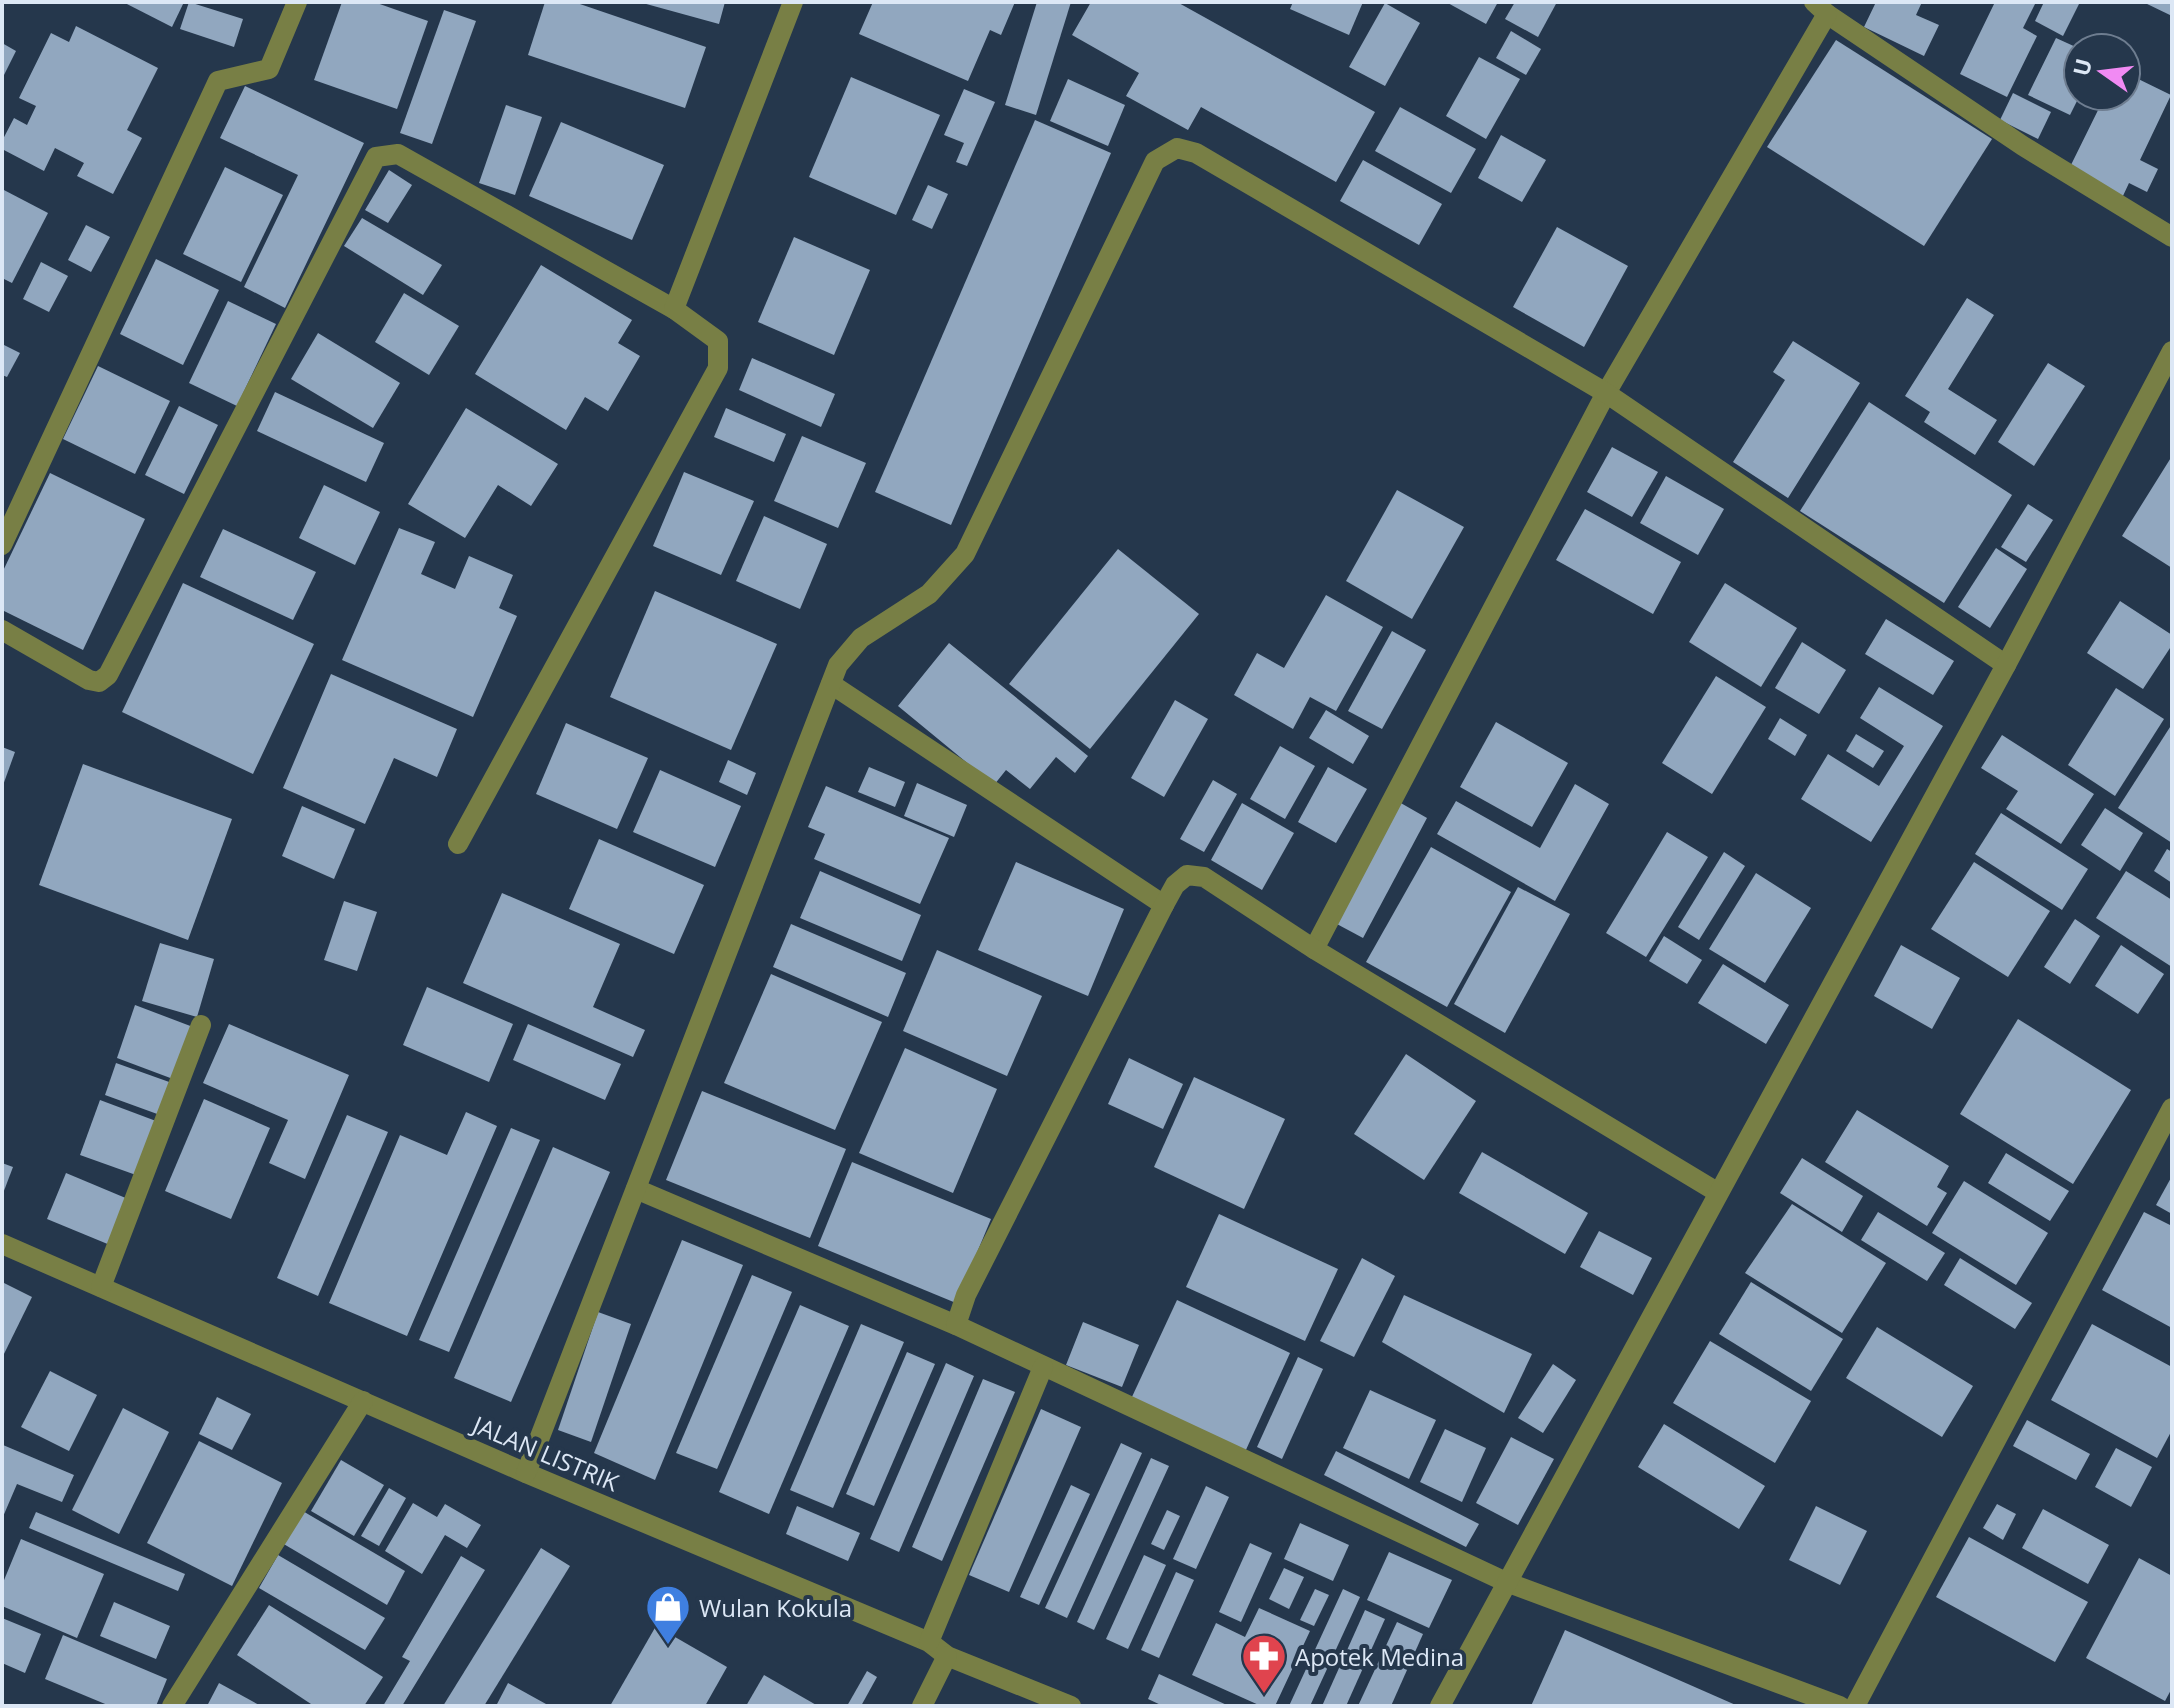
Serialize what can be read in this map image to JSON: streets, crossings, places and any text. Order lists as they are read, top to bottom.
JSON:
{
  "streets": {
    "street": ["JALAN LISTRIK"]
  },
  "places": {
    "shop": ["Wulan Kokula"],
    "pharmacy": ["Apotek Medina"]
  },
  "north": "left"
}
